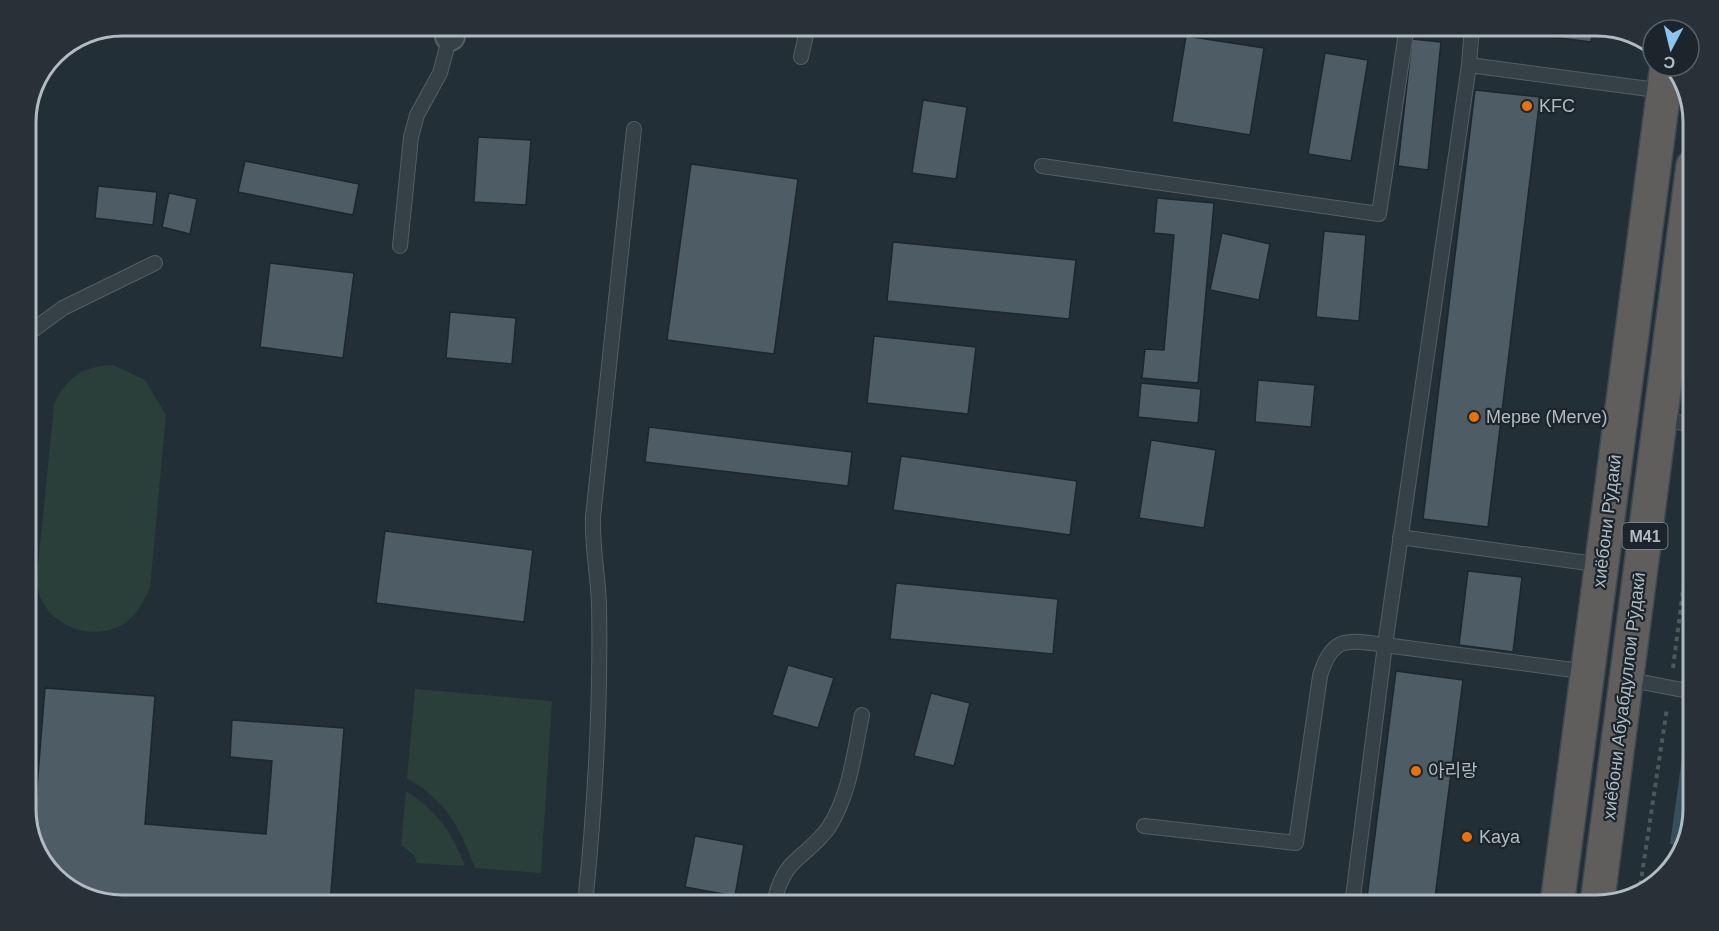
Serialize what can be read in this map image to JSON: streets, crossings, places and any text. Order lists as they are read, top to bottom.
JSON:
{
  "streets": {
    "highway": ["хиёбони Рӯдакӣ", "M41", "хиёбони Абуабдуллои Рӯдакӣ"]
  },
  "places": [
    "KFC",
    "Mерве (Merve)",
    "아리랑",
    "Kaya"
  ],
  "north": "bottom"
}
